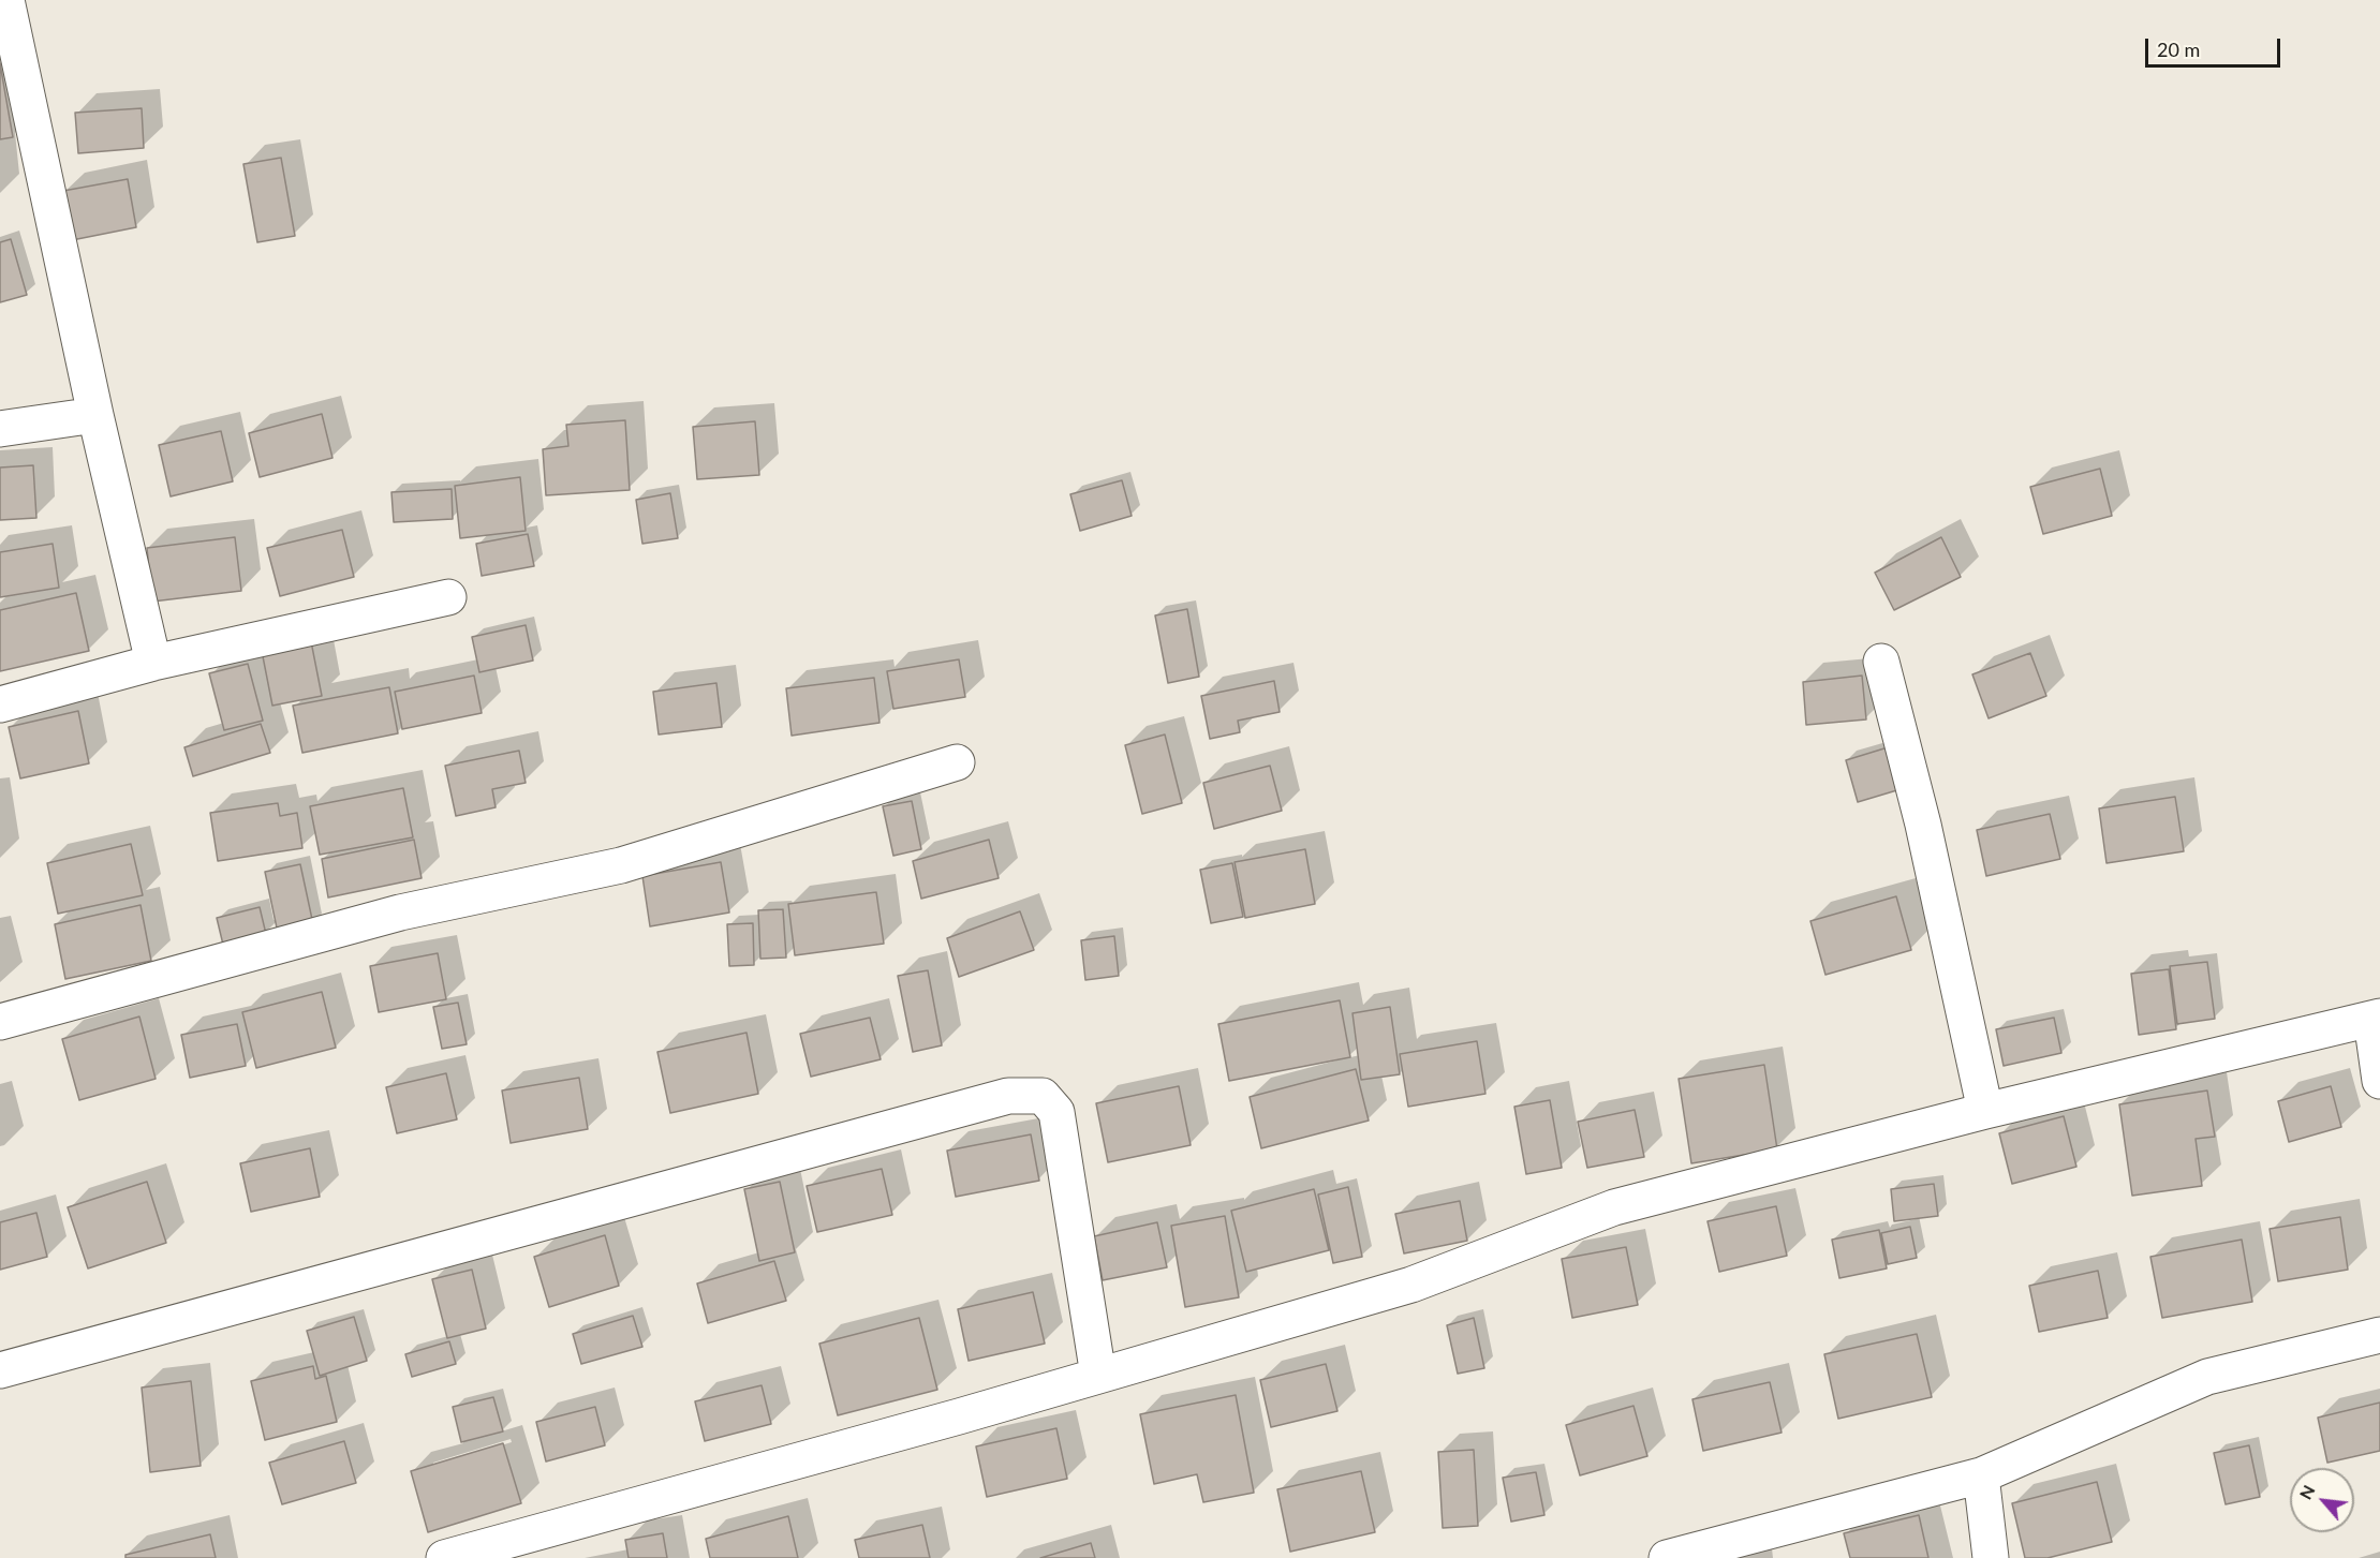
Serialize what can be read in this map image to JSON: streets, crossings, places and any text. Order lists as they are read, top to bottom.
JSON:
{
  "scale_bar": "20 m",
  "north": "top left"
}
